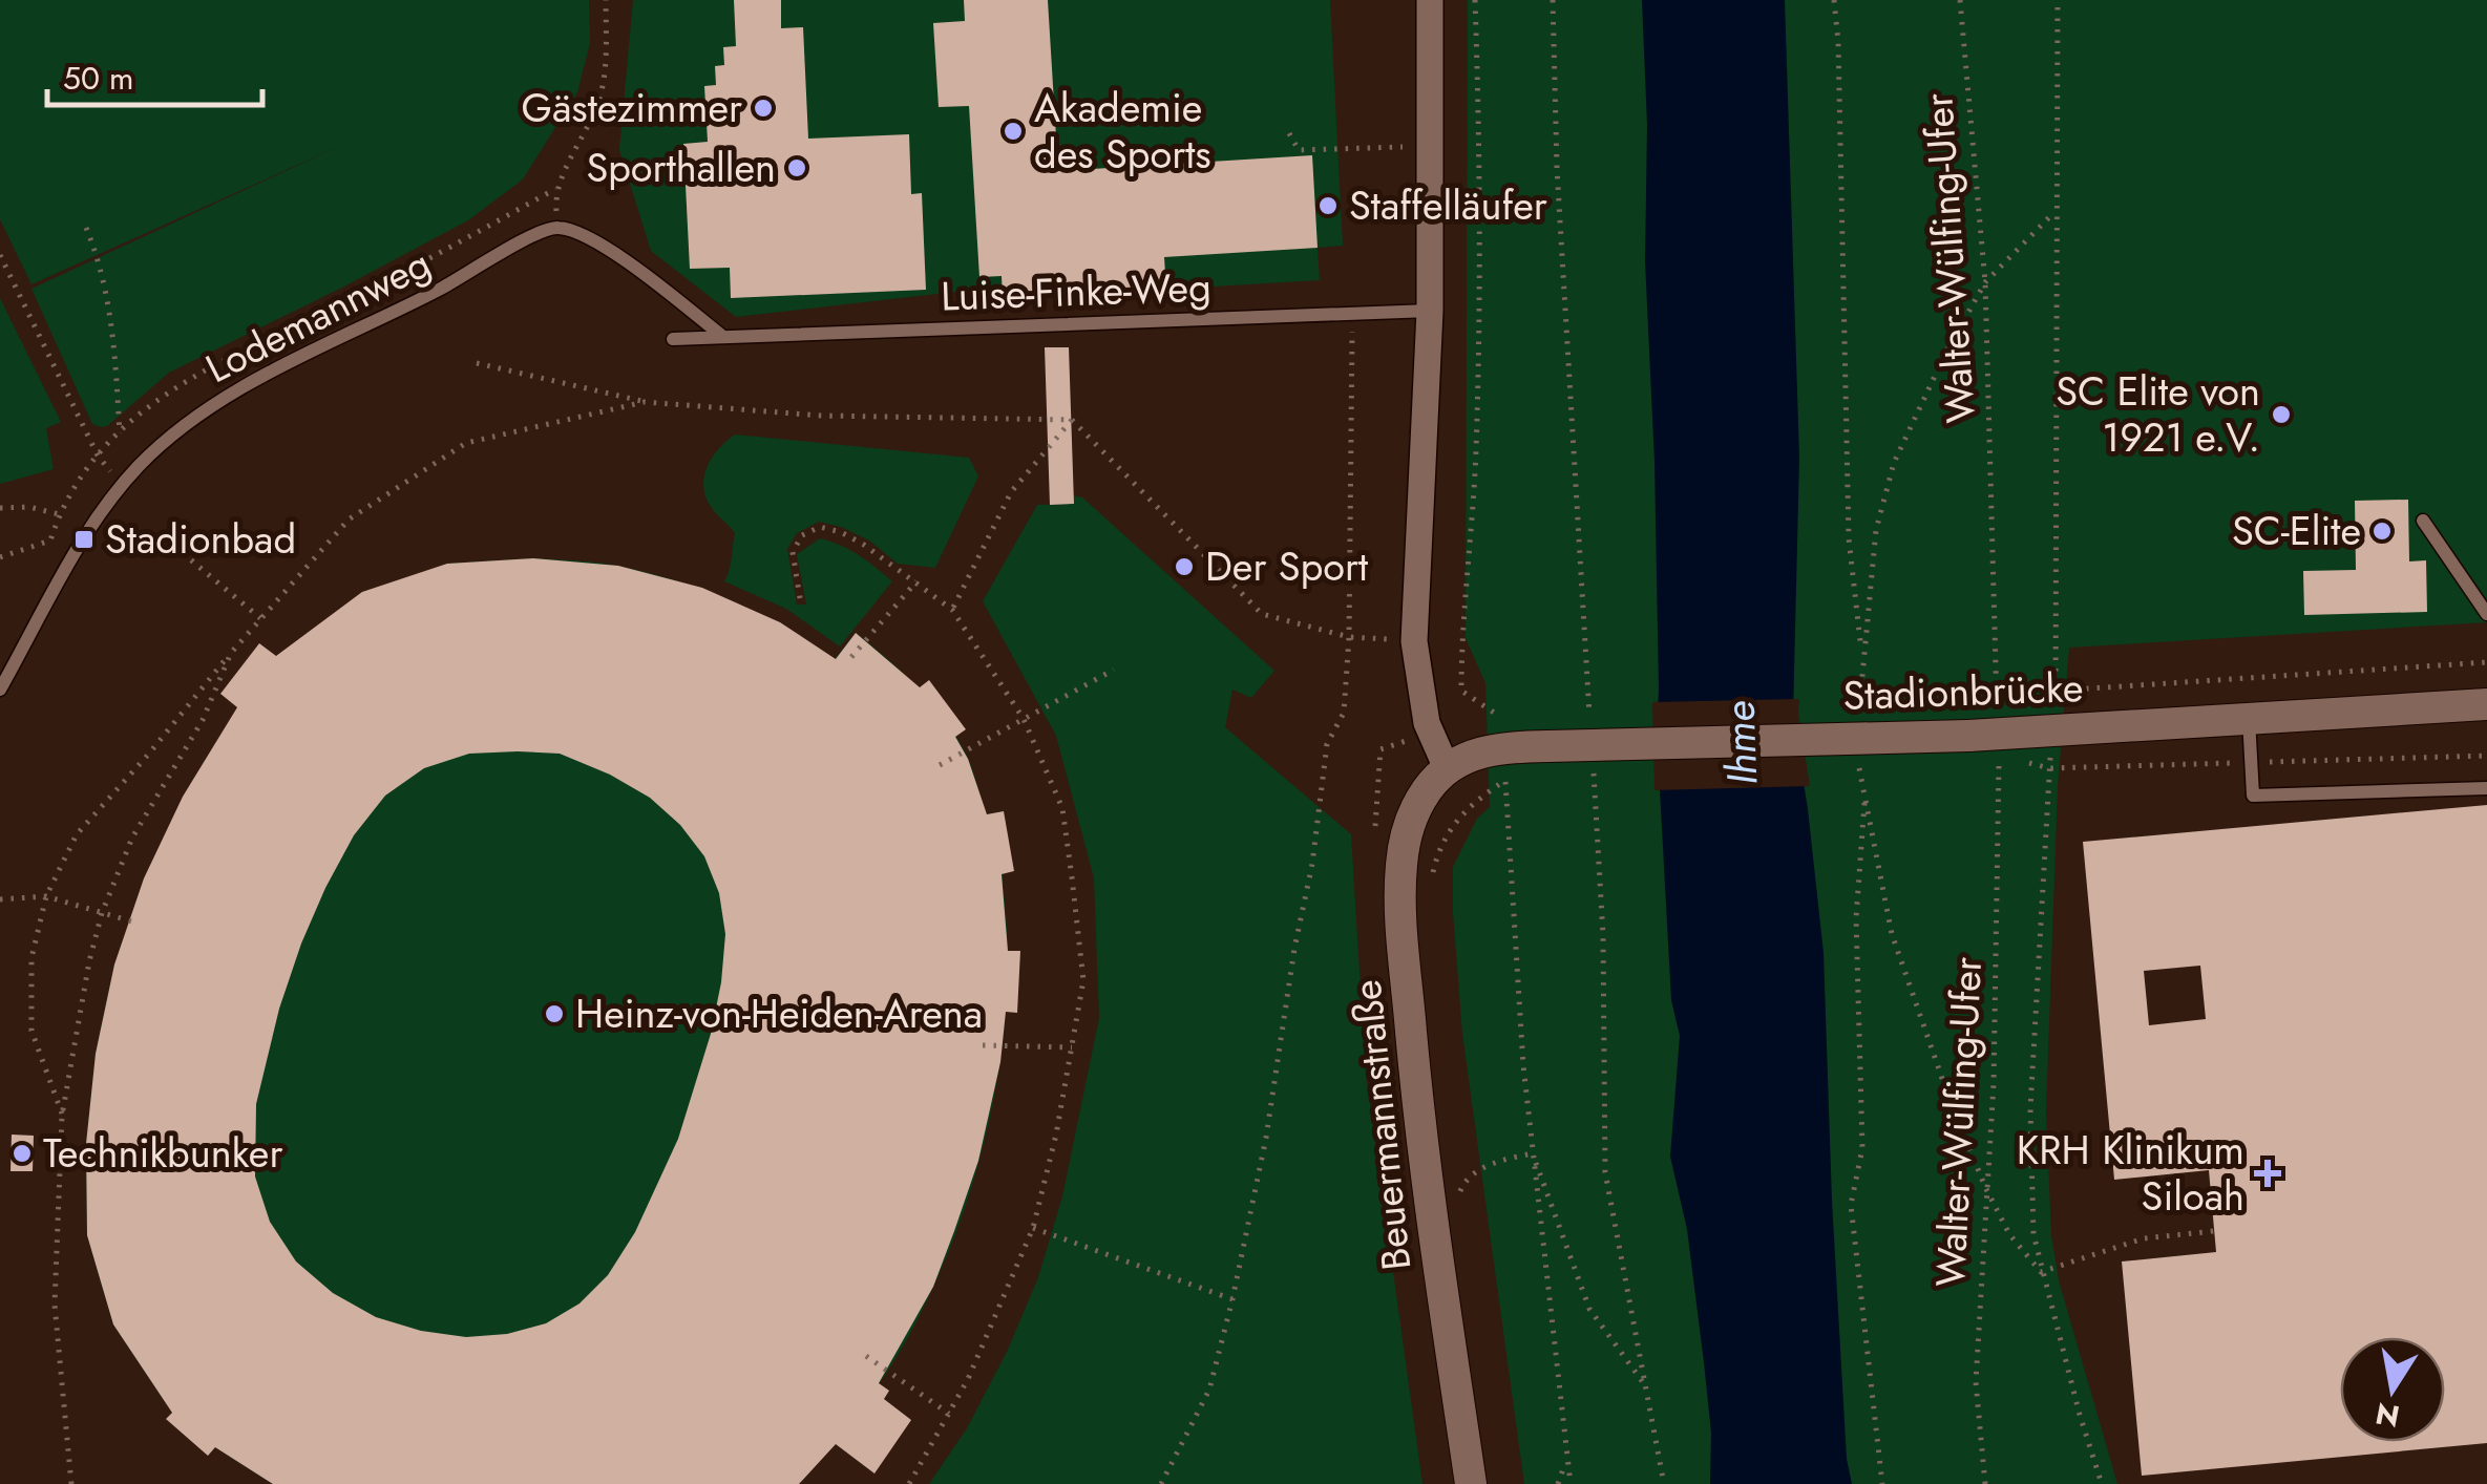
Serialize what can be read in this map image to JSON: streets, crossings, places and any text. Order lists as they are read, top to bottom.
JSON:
{
  "streets": {
    "street": ["Stadionbrücke", "Beuermannstraße"],
    "lane": ["Luise-Finke-Weg", "Lodemannweg"],
    "path": ["Walter-Wülfing-Ufer"]
  },
  "crossings": [
    ["Stadionbrücke", "Beuermannstraße"]
  ],
  "water": ["Ihme"],
  "places": {
    "other": [
      "Gästezimmer",
      "Akademie des Sports",
      "Sporthallen",
      "Staffelläufer",
      "SC Elite von 1921 e.V.",
      "SC-Elite",
      "Der Sport",
      "Heinz-von-Heiden-Arena",
      "Technikbunker"
    ],
    "transit": ["Stadionbad"],
    "health": ["KRH Klinikum Siloah"]
  },
  "scale_bar": "50 m",
  "north": "bottom"
}
